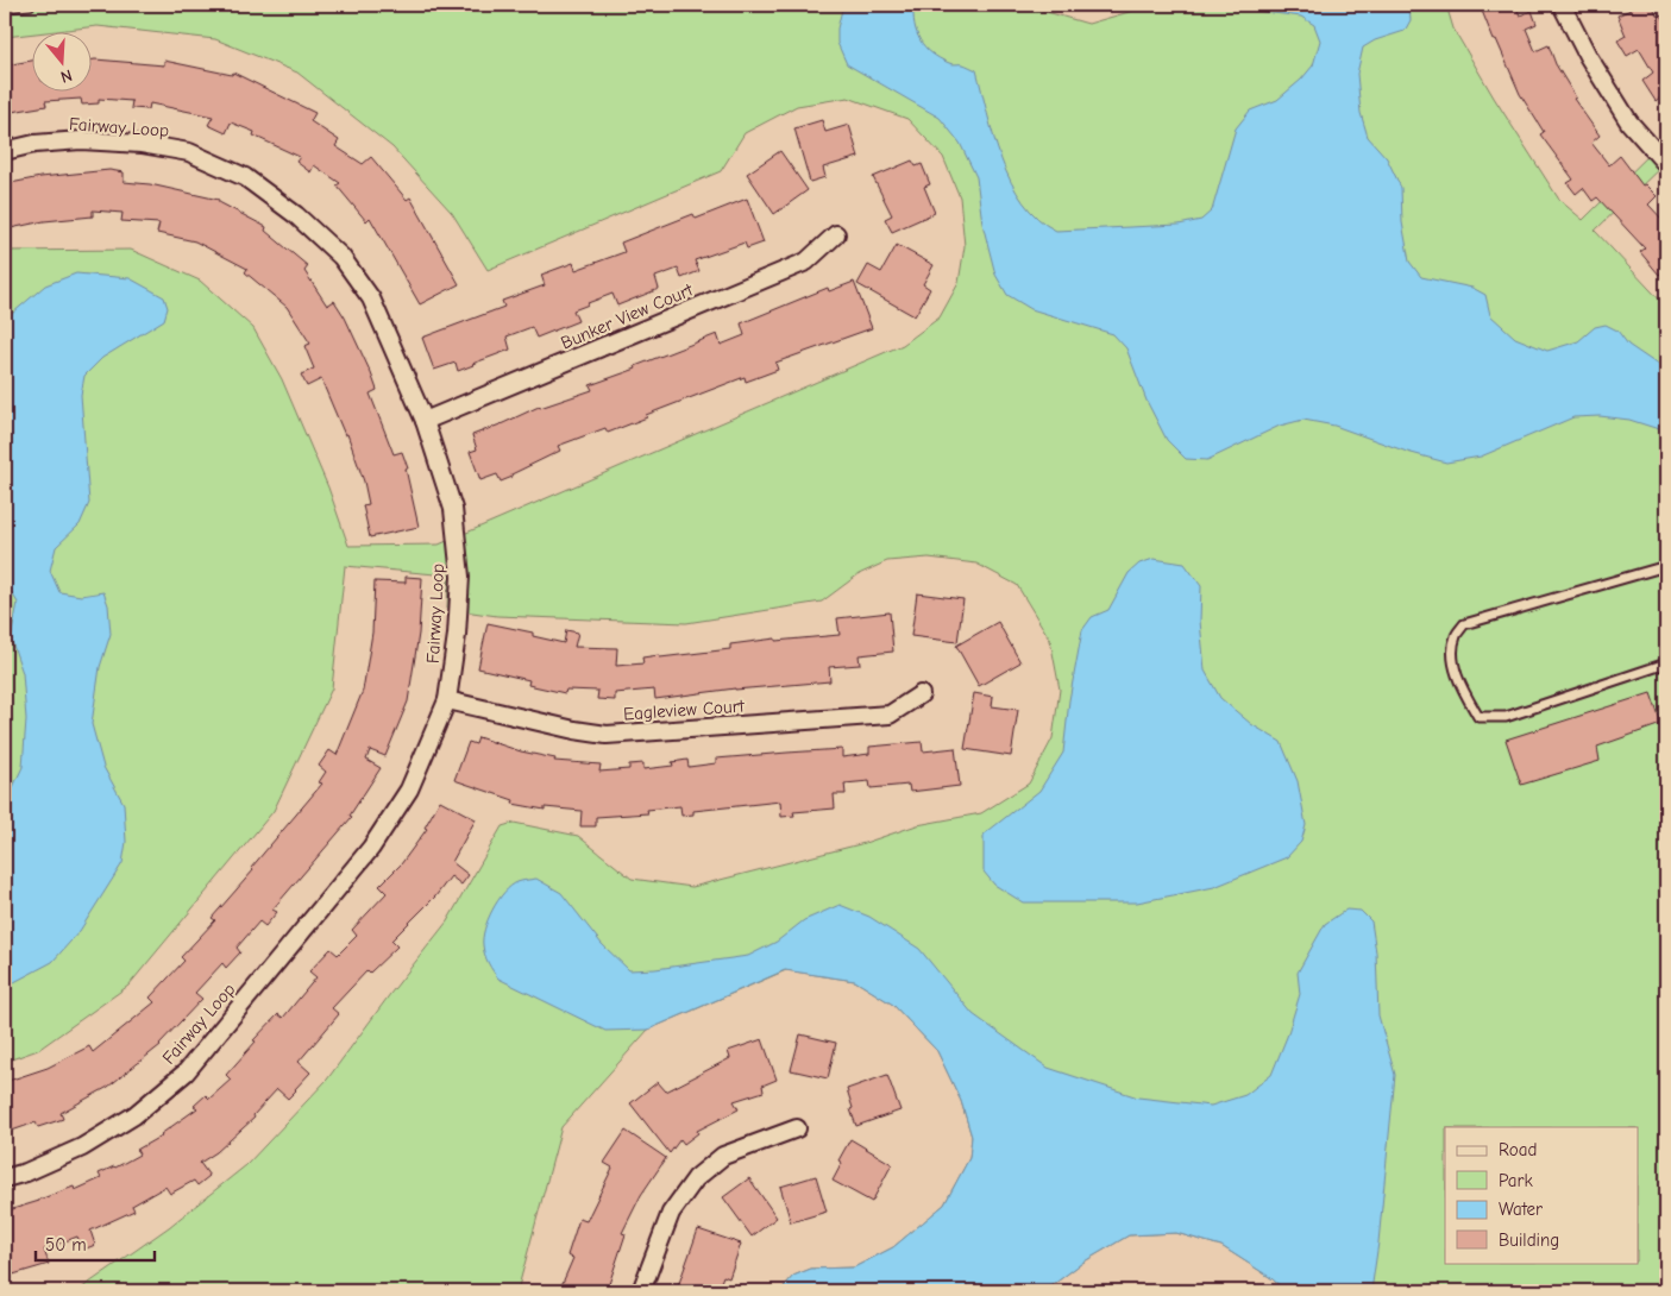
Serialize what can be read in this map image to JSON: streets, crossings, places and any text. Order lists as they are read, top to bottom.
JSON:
{
  "streets": {
    "street": ["Fairway Loop", "Bunker View Court", "Eagleview Court"]
  },
  "crossings": [
    ["Fairway Loop", "Bunker View Court"],
    ["Fairway Loop", "Eagleview Court"]
  ],
  "legend": [
    "Road",
    "Park",
    "Water",
    "Building"
  ],
  "scale_bar": "50 m",
  "north": "bottom"
}
